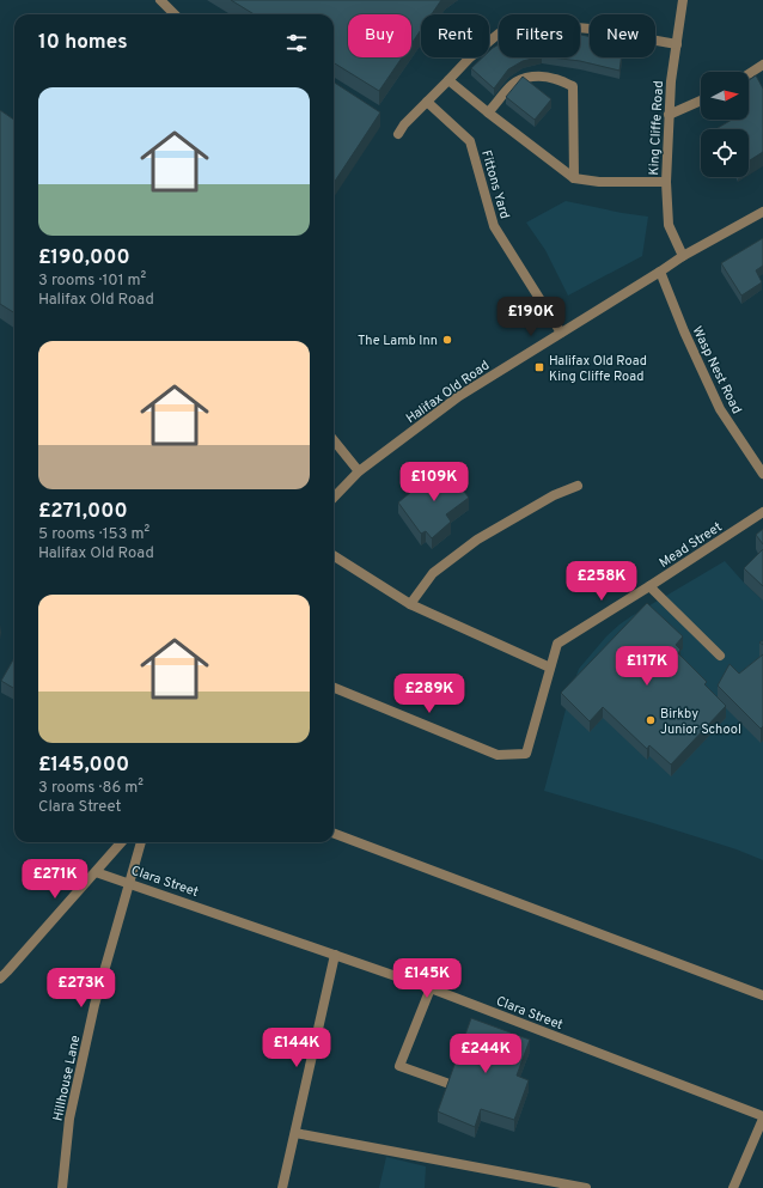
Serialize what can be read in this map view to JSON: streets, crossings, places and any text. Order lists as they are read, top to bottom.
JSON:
{
  "streets": {
    "street": [
      "King Cliffe Road",
      "Fittons Yard",
      "Wasp Nest Road",
      "Halifax Old Road",
      "Mead Street",
      "Clara Street",
      "Hillhouse Lane"
    ]
  },
  "crossings": [
    ["King Cliffe Road", "Halifax Old Road"],
    ["Fittons Yard", "Halifax Old Road"],
    ["Wasp Nest Road", "Halifax Old Road"],
    ["Clara Street", "Hillhouse Lane"]
  ],
  "places": {
    "other": ["The Lamb Inn", "Birkby Junior School"],
    "transit": ["Halifax Old Road King Cliffe Road"]
  },
  "north": "right",
  "page": {
    "chip": [
      "Buy",
      "Rent",
      "Filters",
      "New"
    ],
    "heading": "10 homes",
    "list": [
      {
        "name": "£190,000",
        "note": "3 rooms · 101 m² · Halifax Old Road"
      },
      {
        "name": "£271,000",
        "note": "5 rooms · 153 m² · Halifax Old Road"
      },
      {
        "name": "£145,000",
        "note": "3 rooms · 86 m² · Clara Street"
      }
    ],
    "price": [
      "£190K",
      "£109K",
      "£258K",
      "£117K",
      "£289K",
      "£271K",
      "£145K",
      "£273K",
      "£144K",
      "£244K"
    ]
  }
}
